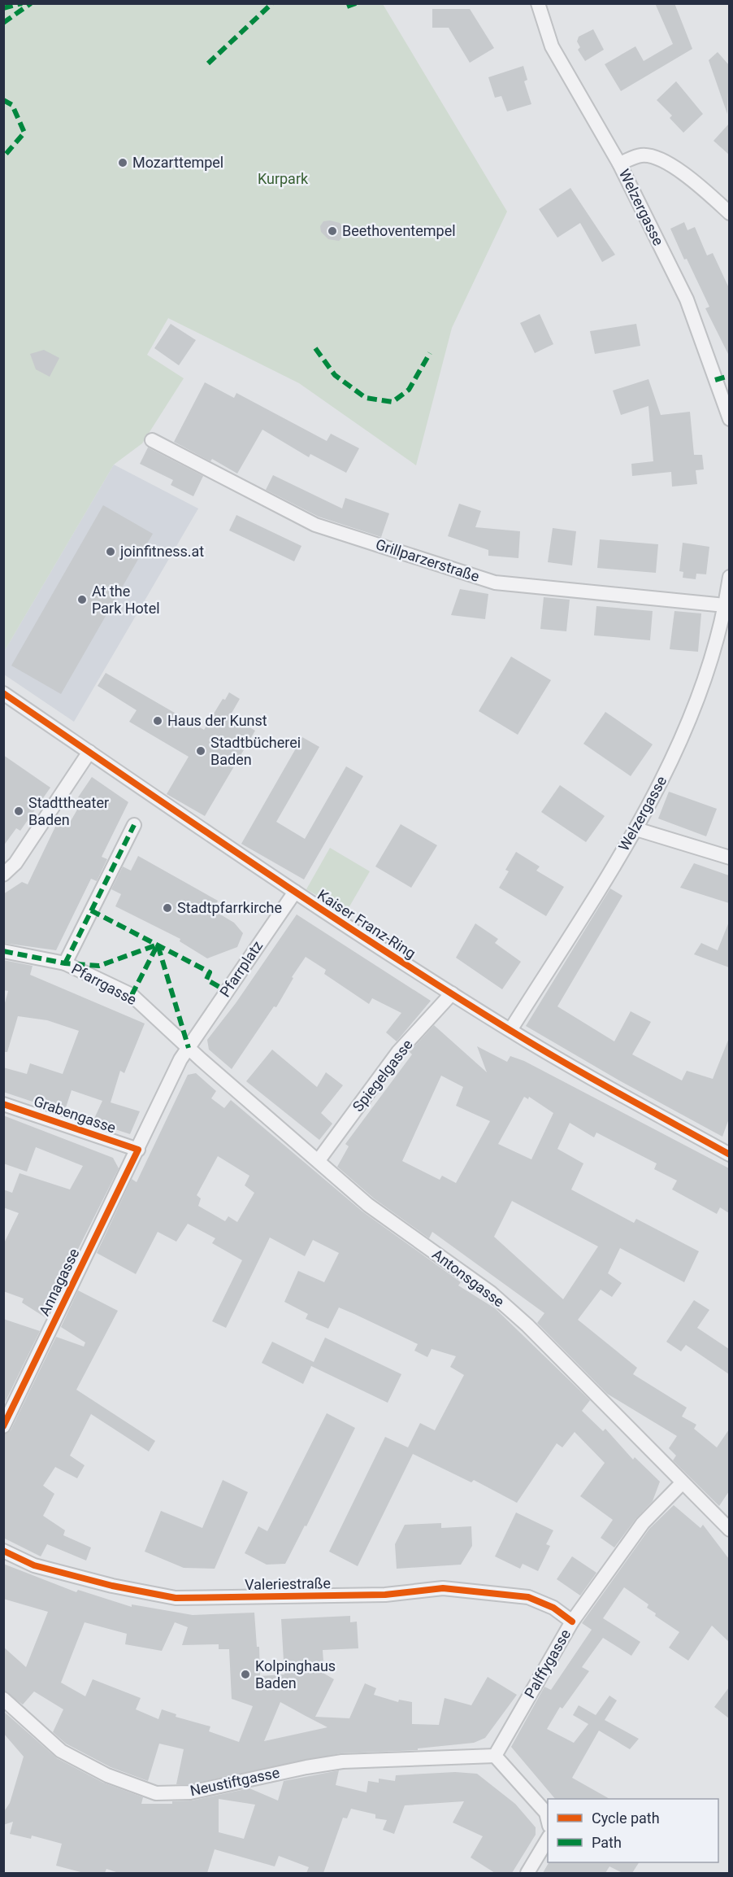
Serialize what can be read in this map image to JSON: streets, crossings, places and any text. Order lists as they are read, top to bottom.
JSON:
{
  "streets": {
    "street": [
      "Welzergasse",
      "Grillparzerstraße",
      "Kaiser Franz-Ring",
      "Pfarrplatz",
      "Pfarrgasse",
      "Spiegelgasse",
      "Grabengasse",
      "Antonsgasse",
      "Annagasse",
      "Valeriestraße",
      "Palffygasse",
      "Neustiftgasse"
    ]
  },
  "crossings": [
    ["Welzergasse", "Grillparzerstraße"],
    ["Welzergasse", "Kaiser Franz-Ring"],
    ["Kaiser Franz-Ring", "Pfarrplatz"],
    ["Kaiser Franz-Ring", "Spiegelgasse"],
    ["Pfarrplatz", "Pfarrgasse"],
    ["Pfarrplatz", "Antonsgasse"],
    ["Pfarrplatz", "Annagasse"],
    ["Pfarrgasse", "Antonsgasse"],
    ["Pfarrgasse", "Annagasse"],
    ["Spiegelgasse", "Antonsgasse"],
    ["Grabengasse", "Annagasse"],
    ["Antonsgasse", "Annagasse"],
    ["Antonsgasse", "Palffygasse"],
    ["Valeriestraße", "Palffygasse"],
    ["Palffygasse", "Neustiftgasse"]
  ],
  "parks": ["Kurpark"],
  "places": [
    "Mozarttempel",
    "Beethoventempel",
    "joinfitness.at",
    "At the Park Hotel",
    "Haus der Kunst",
    "Stadtbücherei Baden",
    "Stadttheater Baden",
    "Stadtpfarrkirche",
    "Kolpinghaus Baden"
  ],
  "legend": ["Cycle path", "Path"]
}
